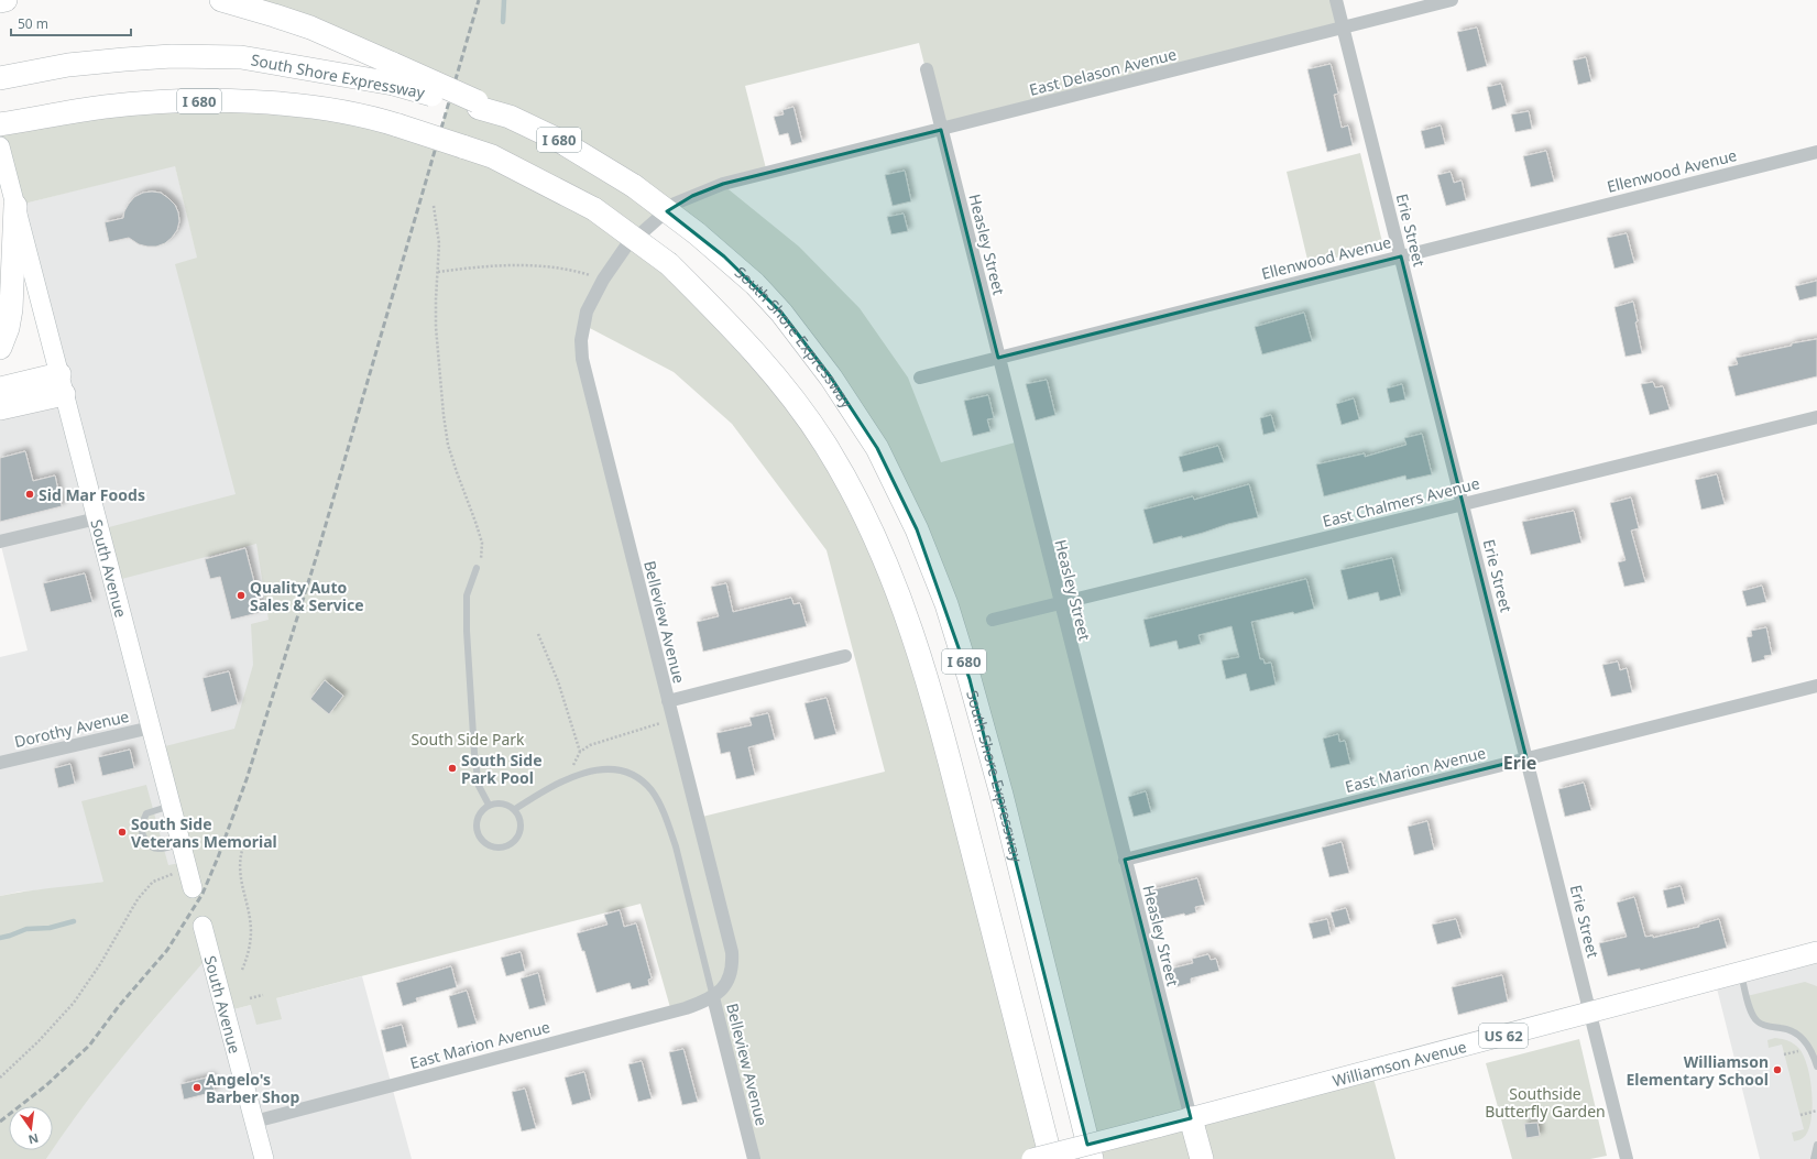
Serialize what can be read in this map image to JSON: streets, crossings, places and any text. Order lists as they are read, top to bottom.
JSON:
{
  "streets": {
    "highway": ["South Shore Expressway", "I 680"],
    "main road": ["South Avenue", "US 62", "Williamson Avenue"],
    "street": [
      "East Delason Avenue",
      "Ellenwood Avenue",
      "Erie Street",
      "Heasley Street",
      "East Chalmers Avenue",
      "Belleview Avenue",
      "Dorothy Avenue",
      "East Marion Avenue"
    ]
  },
  "crossings": [
    ["East Delason Avenue", "Erie Street"],
    ["East Delason Avenue", "Heasley Street"],
    ["East Delason Avenue", "Belleview Avenue"],
    ["Ellenwood Avenue", "Erie Street"],
    ["Ellenwood Avenue", "Heasley Street"],
    ["Erie Street", "East Chalmers Avenue"],
    ["Erie Street", "East Marion Avenue"],
    ["Erie Street", "Williamson Avenue"],
    ["Heasley Street", "East Chalmers Avenue"],
    ["Heasley Street", "East Marion Avenue"],
    ["Heasley Street", "Williamson Avenue"],
    ["South Avenue", "Dorothy Avenue"],
    ["South Avenue", "East Marion Avenue"],
    ["Belleview Avenue", "East Marion Avenue"]
  ],
  "districts": ["Erie"],
  "parks": ["South Side Park", "Southside Butterfly Garden"],
  "places": [
    "Sid Mar Foods",
    "Quality Auto Sales & Service",
    "South Side Park Pool",
    "South Side Veterans Memorial",
    "Williamson Elementary School",
    "Angelo's Barber Shop"
  ],
  "scale_bar": "50 m",
  "north": "bottom"
}
